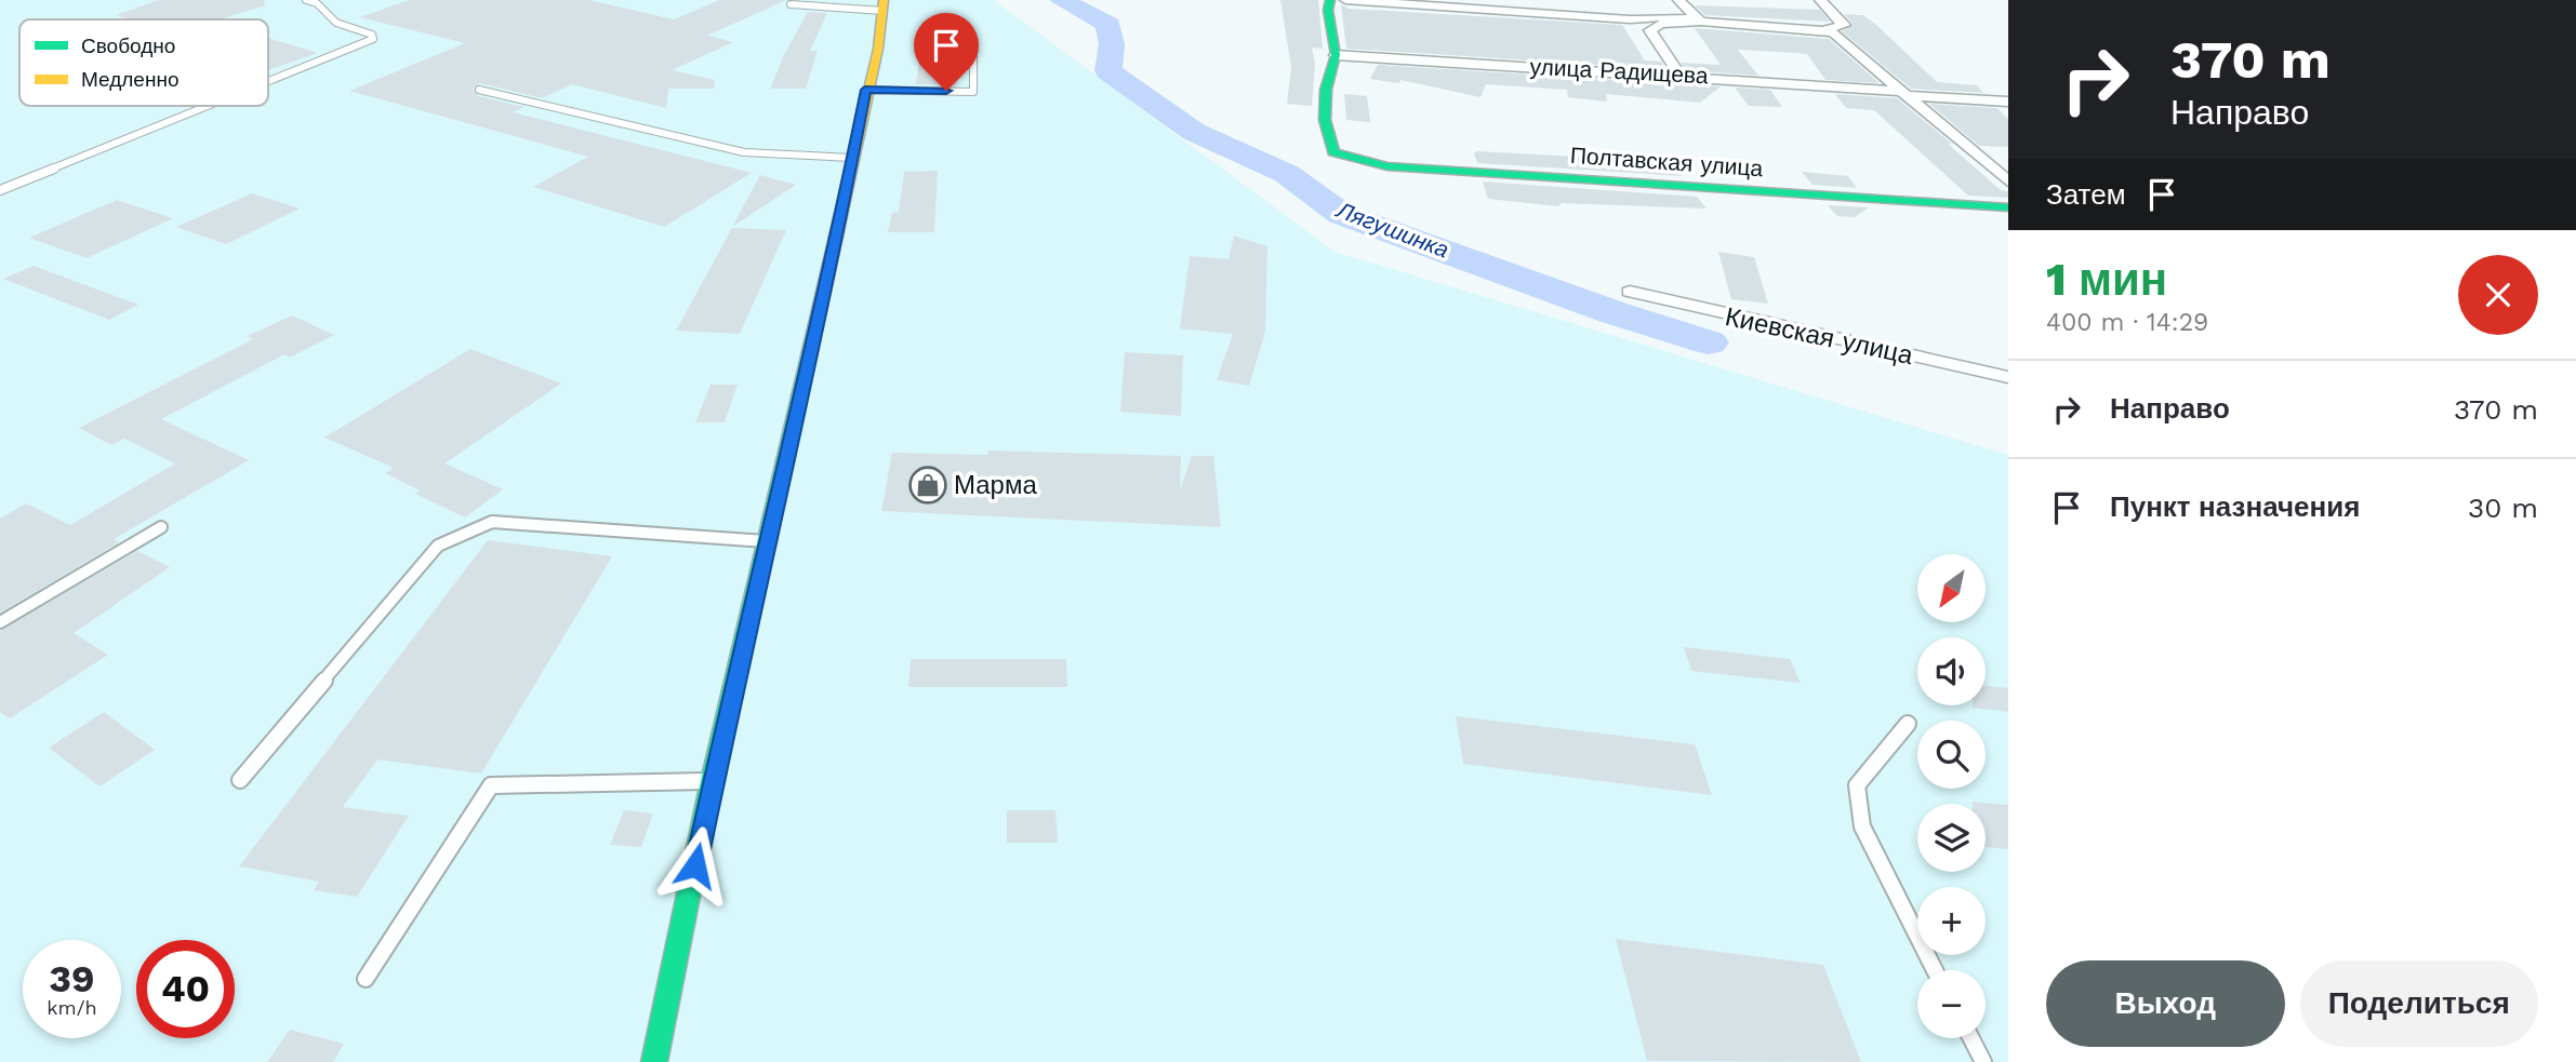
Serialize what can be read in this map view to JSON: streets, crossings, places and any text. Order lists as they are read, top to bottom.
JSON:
{
  "streets": {
    "street": ["улица Радищева", "Полтавская улица", "Киевская улица"]
  },
  "crossings": [
    ["улица Радищева", "Полтавская улица"]
  ],
  "water": ["Лягушинка"],
  "places": {
    "shop": ["Марма"]
  },
  "legend": ["Свободно", "Медленно"],
  "north": "bottom left",
  "page": {
    "turn": ["370 m", "Направо"],
    "then": "Затем",
    "heading": ["1 мин", "400 m · 14:29"],
    "list": [
      {
        "name": "Направо",
        "value": "370 m"
      },
      {
        "name": "Пункт назначения",
        "value": "30 m"
      }
    ],
    "map_buttons": ["+", "−"],
    "speed": "39 km/h",
    "limit": "40",
    "buttons": ["Выход", "Поделиться"]
  }
}
